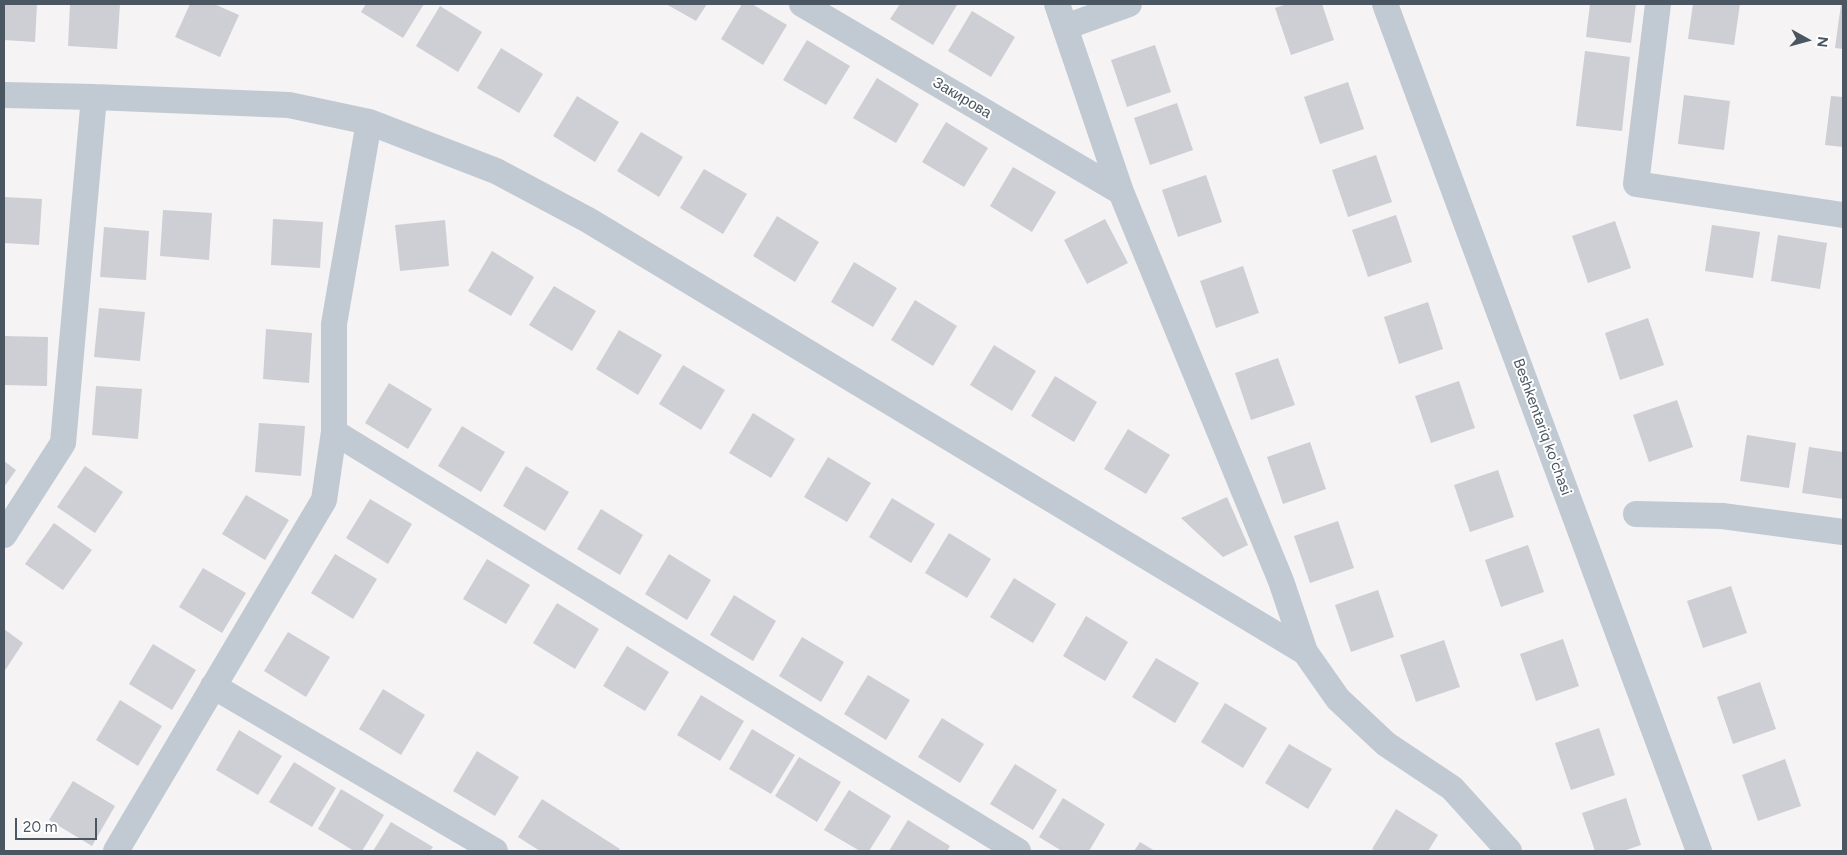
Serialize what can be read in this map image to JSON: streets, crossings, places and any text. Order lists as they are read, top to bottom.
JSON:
{
  "streets": {
    "street": ["Закирова", "Beshkentariq ko'chasi"]
  },
  "scale_bar": "20 m",
  "north": "right"
}
